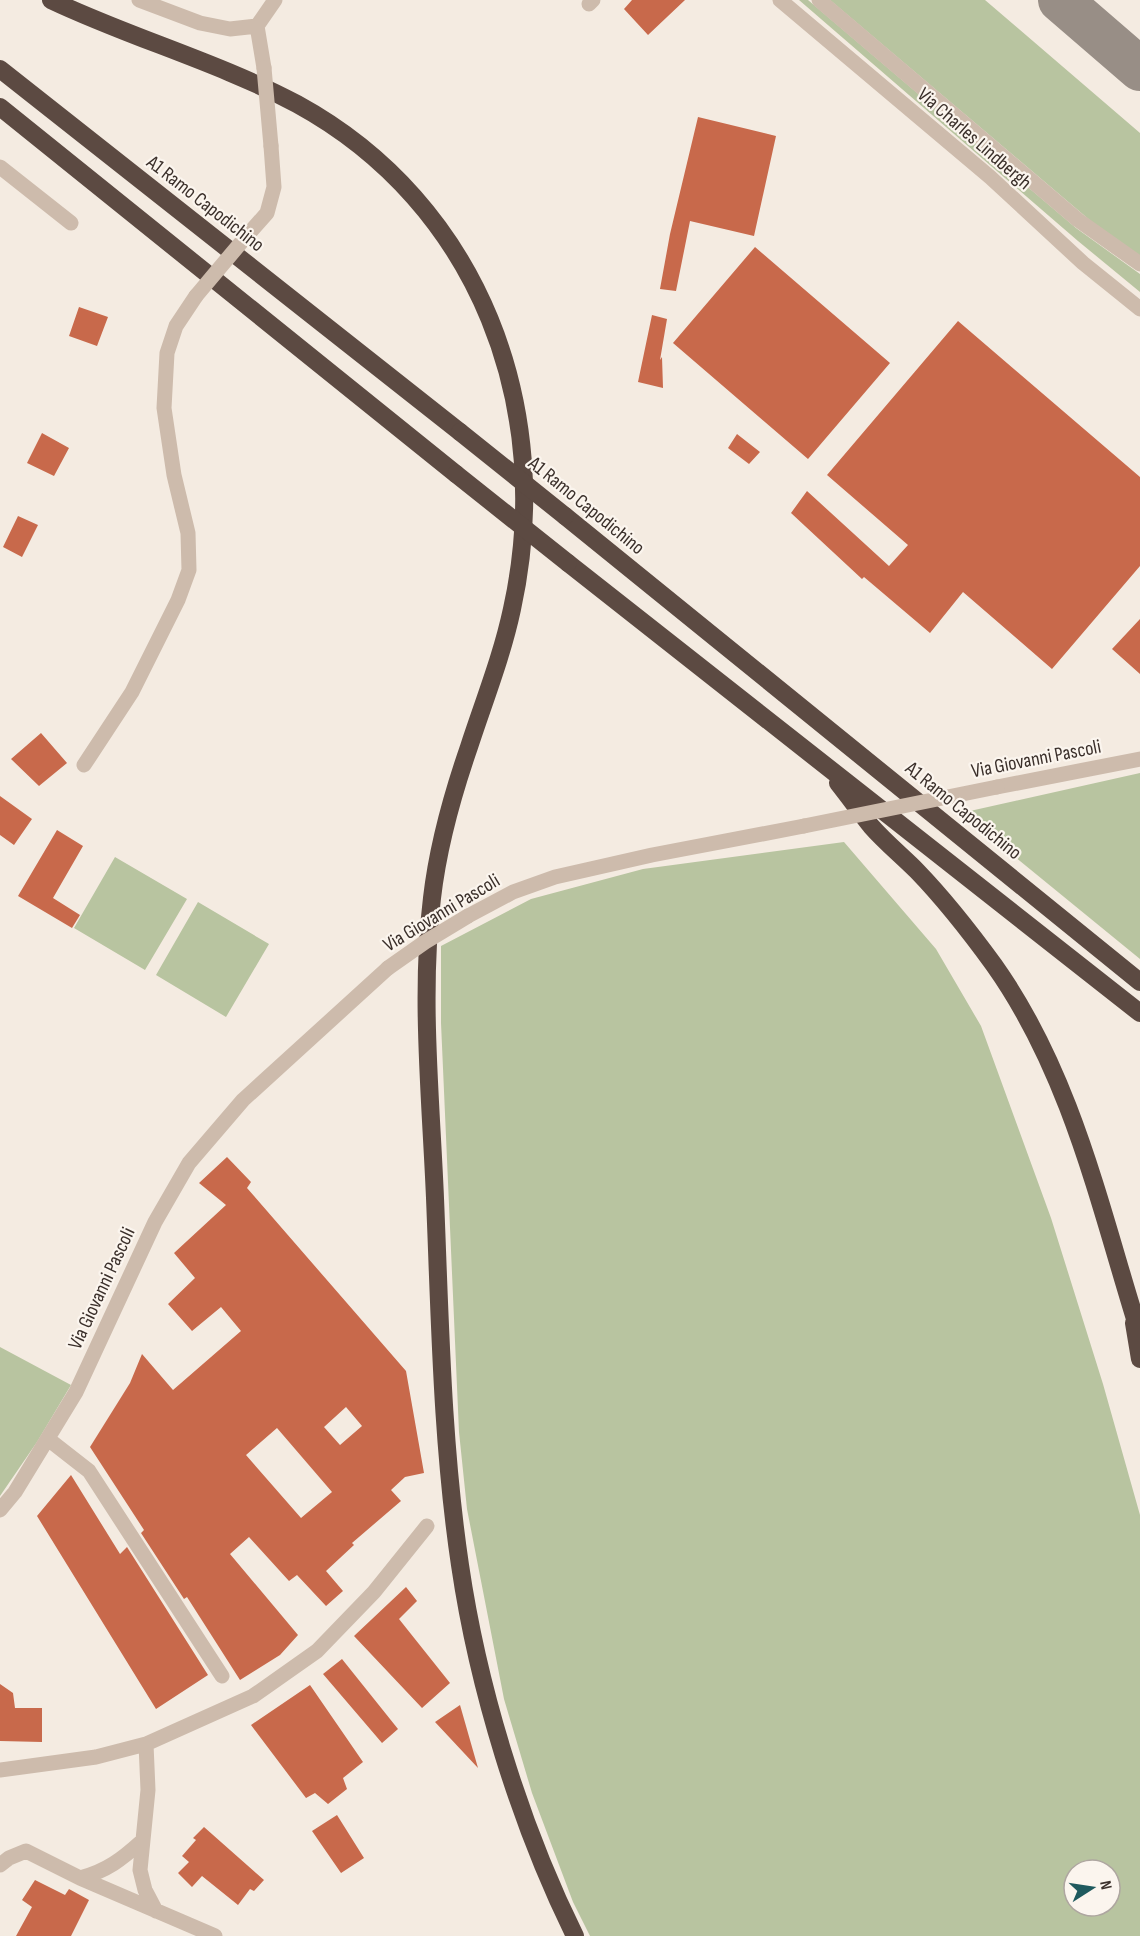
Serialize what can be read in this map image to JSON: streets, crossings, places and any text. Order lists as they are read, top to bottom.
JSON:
{
  "streets": {
    "highway": ["A1 Ramo Capodichino"],
    "street": ["Via Charles Lindbergh", "Via Giovanni Pascoli"]
  },
  "north": "right"
}
